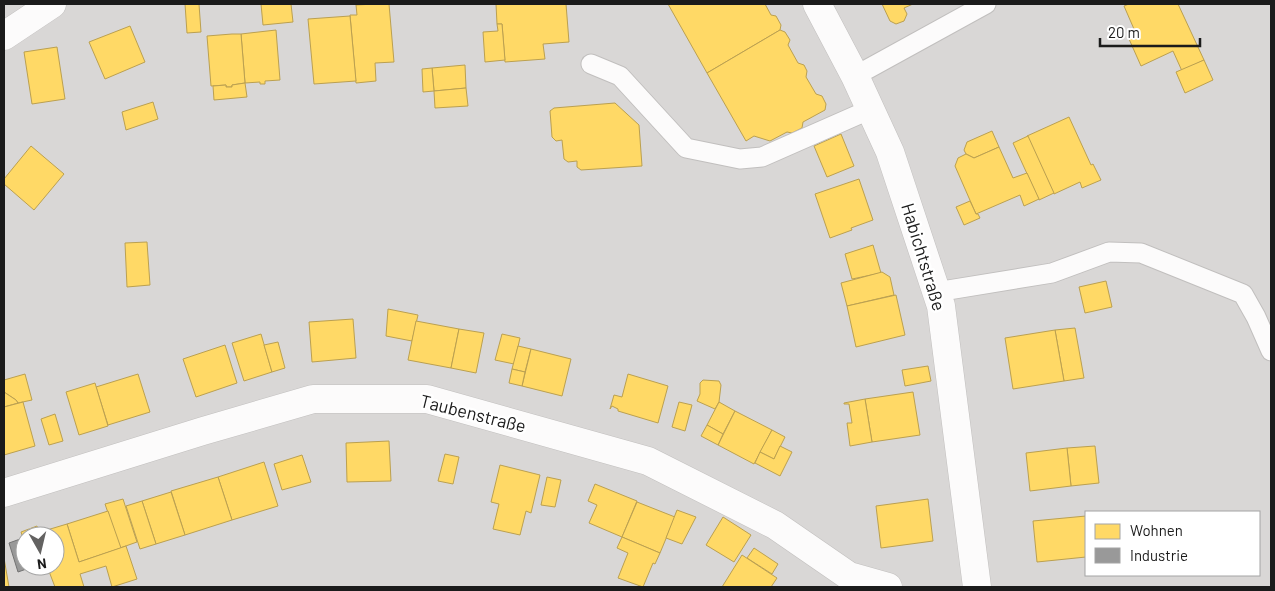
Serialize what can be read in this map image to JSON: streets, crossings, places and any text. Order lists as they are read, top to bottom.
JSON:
{
  "streets": {
    "street": ["Habichtstraße", "Taubenstraße"]
  },
  "legend": ["Wohnen", "Industrie"],
  "scale_bar": "20 m",
  "north": "bottom"
}
